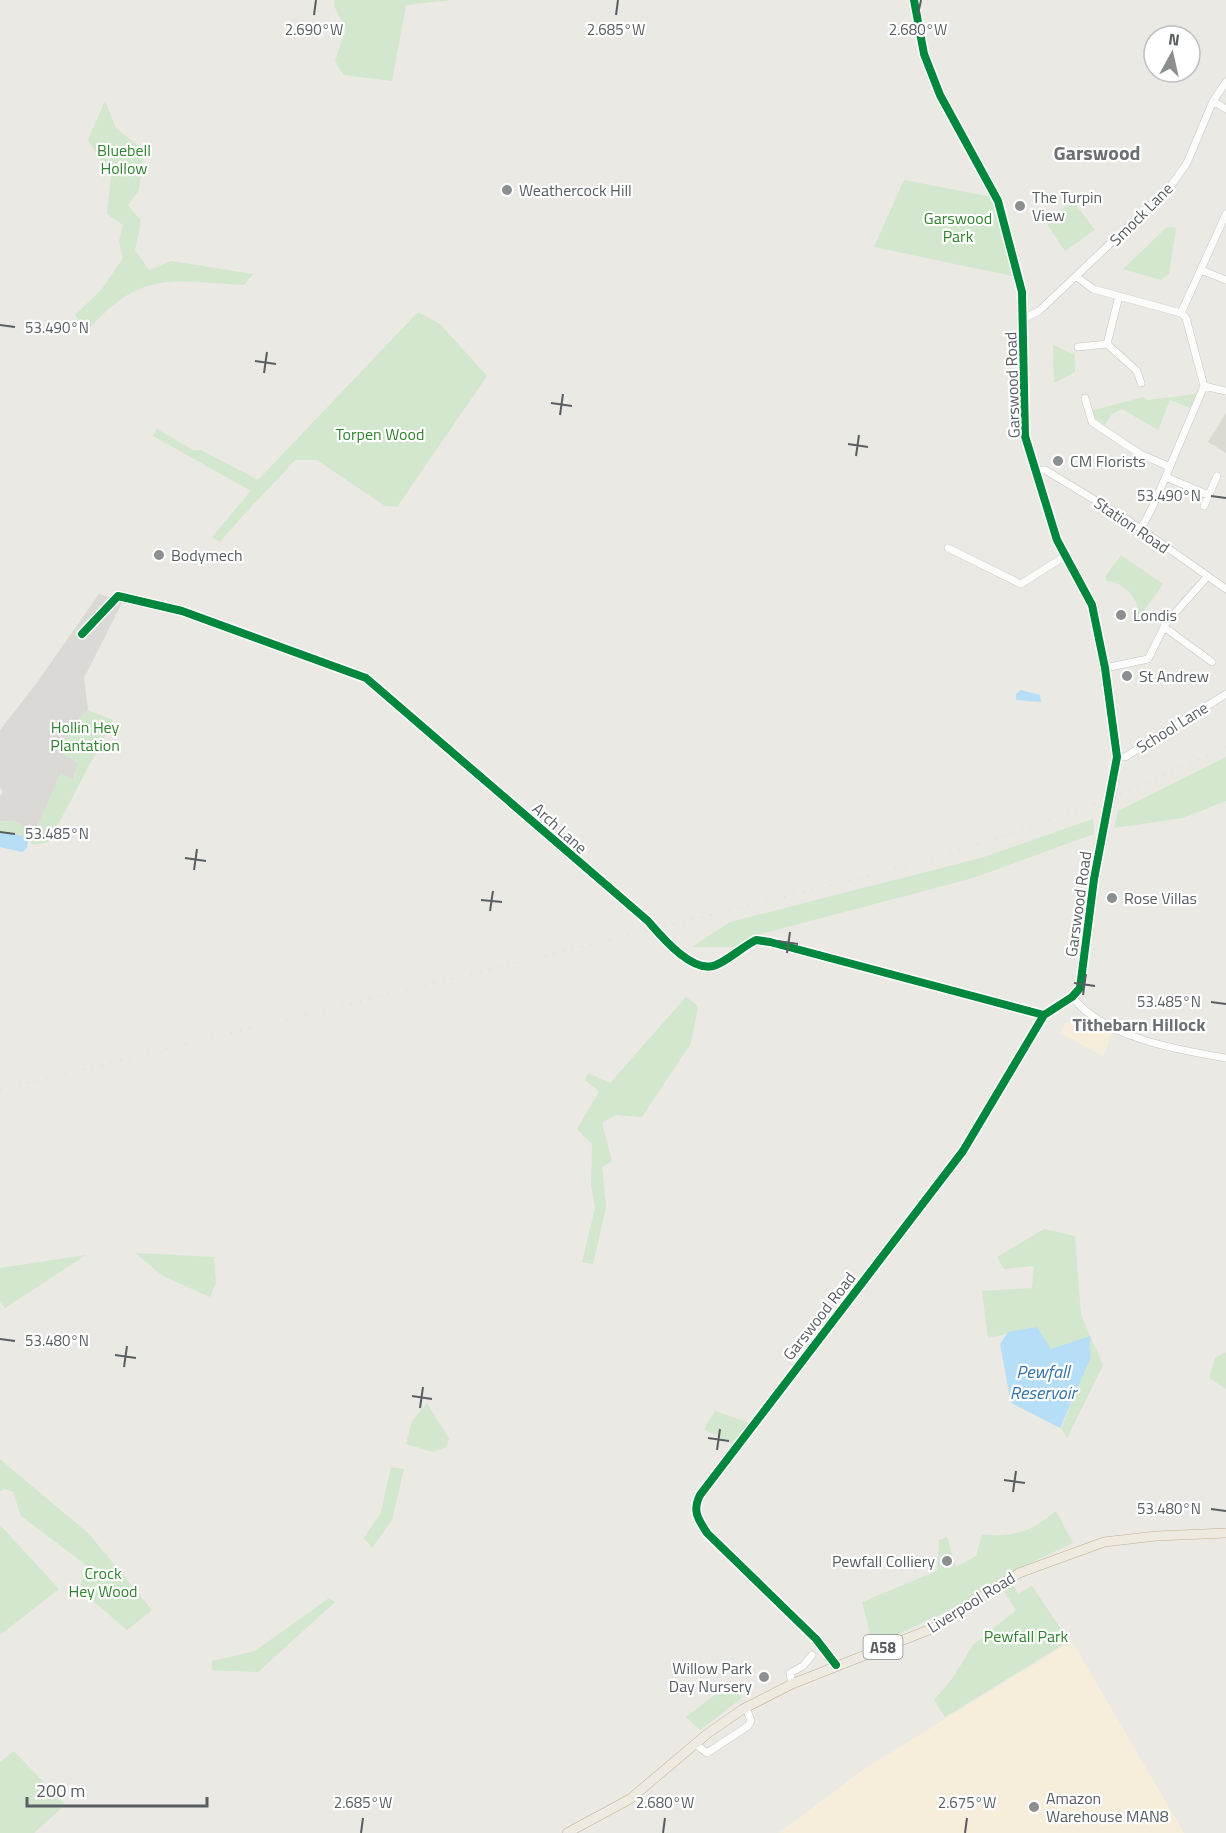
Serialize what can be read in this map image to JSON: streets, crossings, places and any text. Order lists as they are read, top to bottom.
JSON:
{
  "streets": {
    "highway": ["Liverpool Road", "A58"],
    "street": [
      "Smock Lane",
      "Garswood Road",
      "Station Road",
      "School Lane",
      "Arch Lane"
    ]
  },
  "crossings": [
    ["Smock Lane", "Garswood Road"],
    ["Garswood Road", "Station Road"],
    ["Garswood Road", "School Lane"],
    ["Garswood Road", "Arch Lane"],
    ["Garswood Road", "Liverpool Road"]
  ],
  "districts": ["Garswood", "Tithebarn Hillock"],
  "water": ["Pewfall Reservoir"],
  "parks": [
    "Bluebell Hollow",
    "Garswood Park",
    "Torpen Wood",
    "Hollin Hey Plantation",
    "Crock Hey Wood",
    "Pewfall Park"
  ],
  "places": [
    "Weathercock Hill",
    "The Turpin View",
    "CM Florists",
    "Bodymech",
    "Londis",
    "St Andrew",
    "Rose Villas",
    "Pewfall Colliery",
    "Willow Park Day Nursery",
    "Amazon Warehouse MAN8"
  ],
  "scale_bar": "200 m",
  "north": "top",
  "coordinates": [
    "2.690°W",
    "2.685°W",
    "2.680°W",
    "53.490°N",
    "53.485°N",
    "53.480°N",
    "2.675°W"
  ]
}
